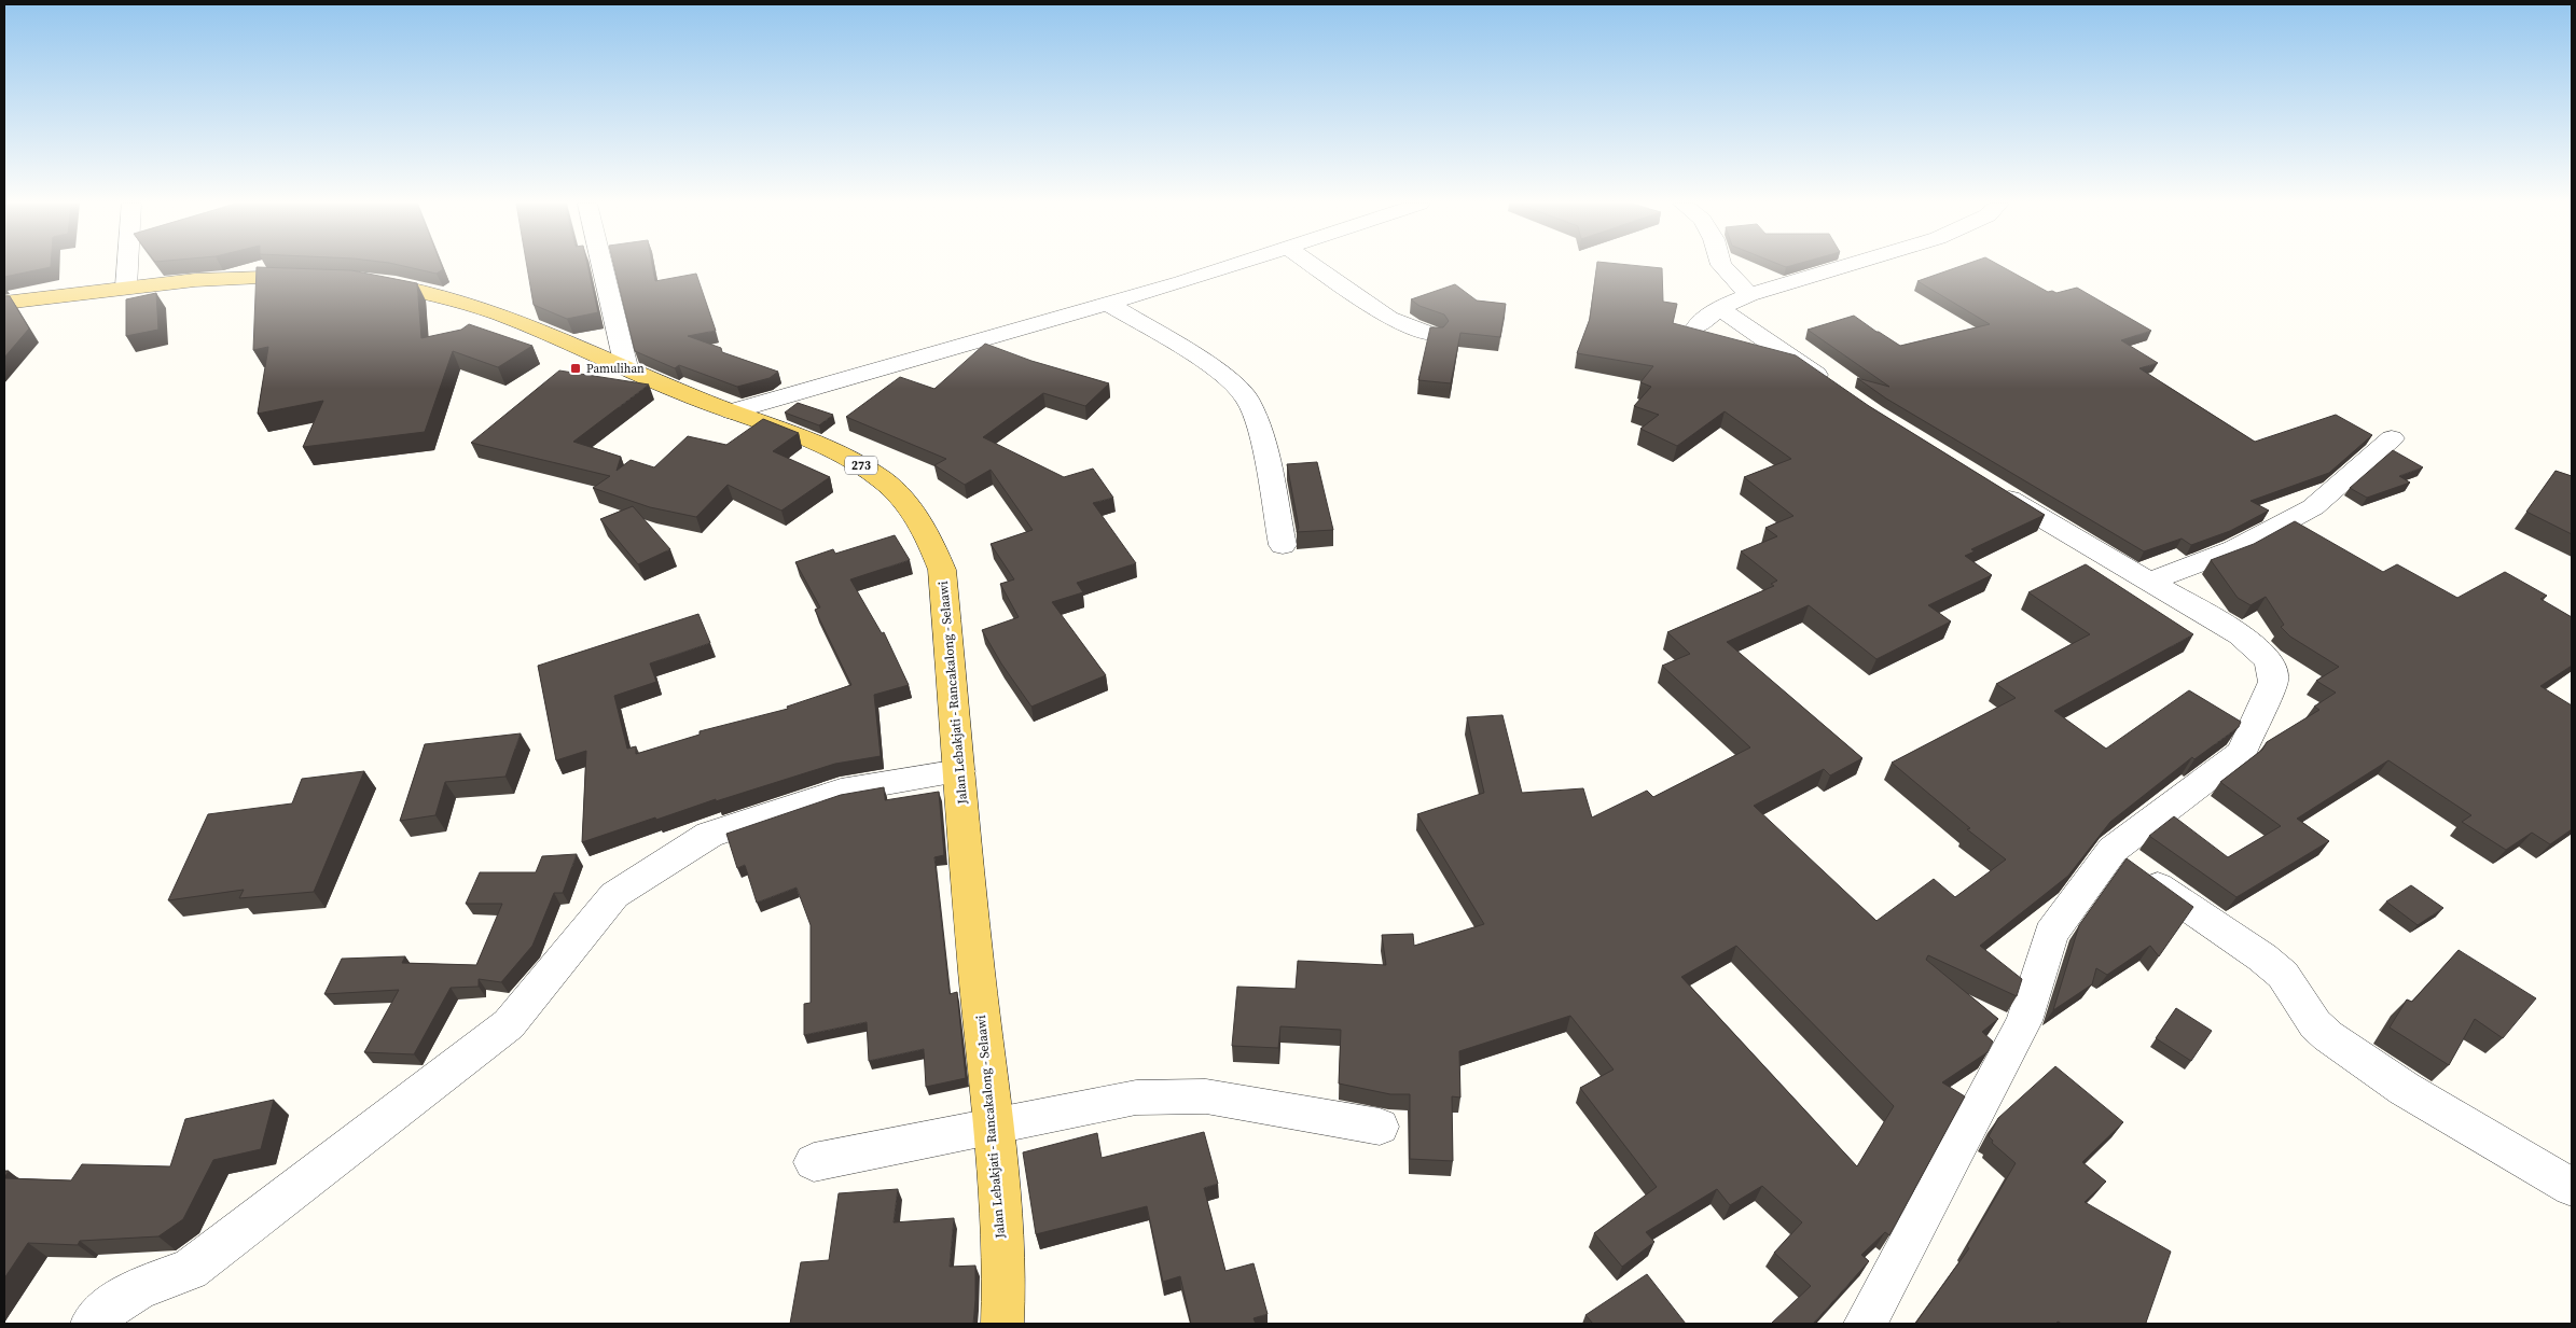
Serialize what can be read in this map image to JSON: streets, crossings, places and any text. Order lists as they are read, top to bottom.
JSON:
{
  "streets": {
    "main road": ["273", "Jalan Lebakjati - Rancakalong - Selaawi"]
  },
  "places": {
    "transit": ["Pamulihan"]
  }
}
